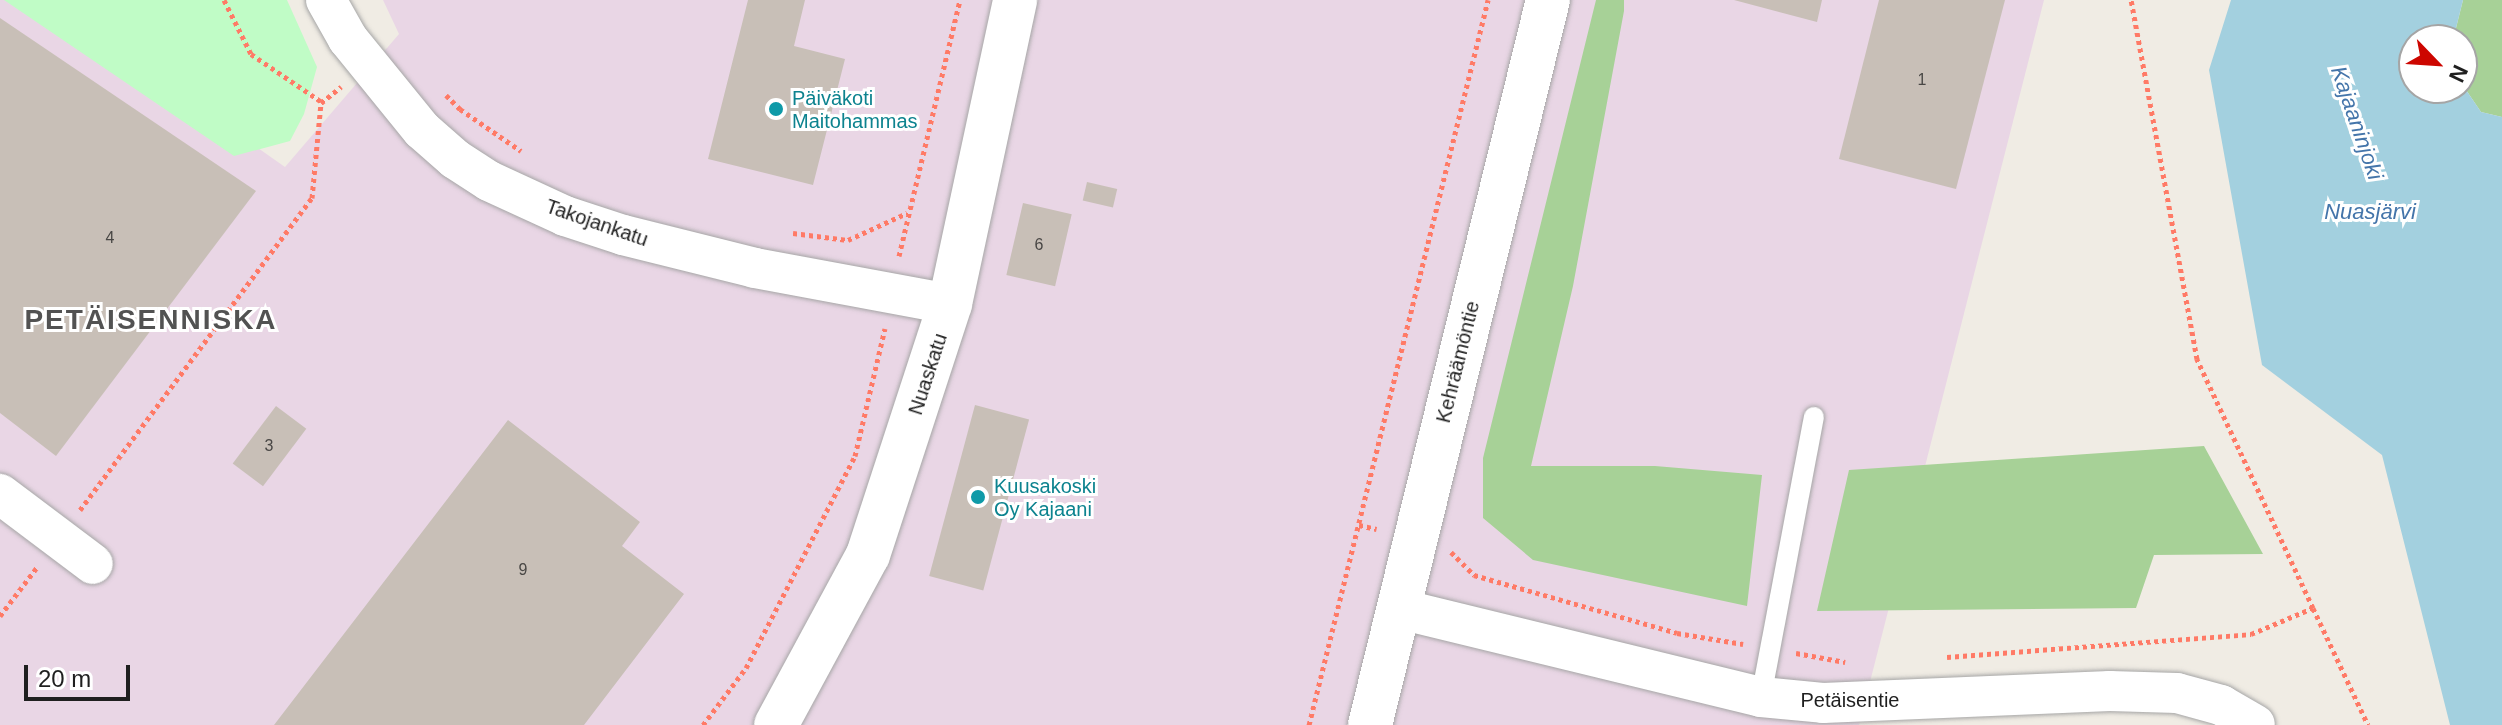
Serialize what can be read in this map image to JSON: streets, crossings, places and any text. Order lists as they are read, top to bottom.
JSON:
{
  "streets": {
    "street": [
      "Takojankatu",
      "Kehräämöntie",
      "Nuaskatu",
      "Petäisentie"
    ]
  },
  "crossings": [
    ["Takojankatu", "Nuaskatu"],
    ["Kehräämöntie", "Petäisentie"]
  ],
  "districts": ["PETÄISENNISKA"],
  "water": ["Kajaaninjoki", "Nuasjärvi"],
  "places": ["Päiväkoti Maitohammas", "Kuusakoski Oy Kajaani"],
  "house_numbers": [
    "1",
    "4",
    "6",
    "3",
    "9"
  ],
  "scale_bar": "20 m",
  "north": "bottom right"
}
